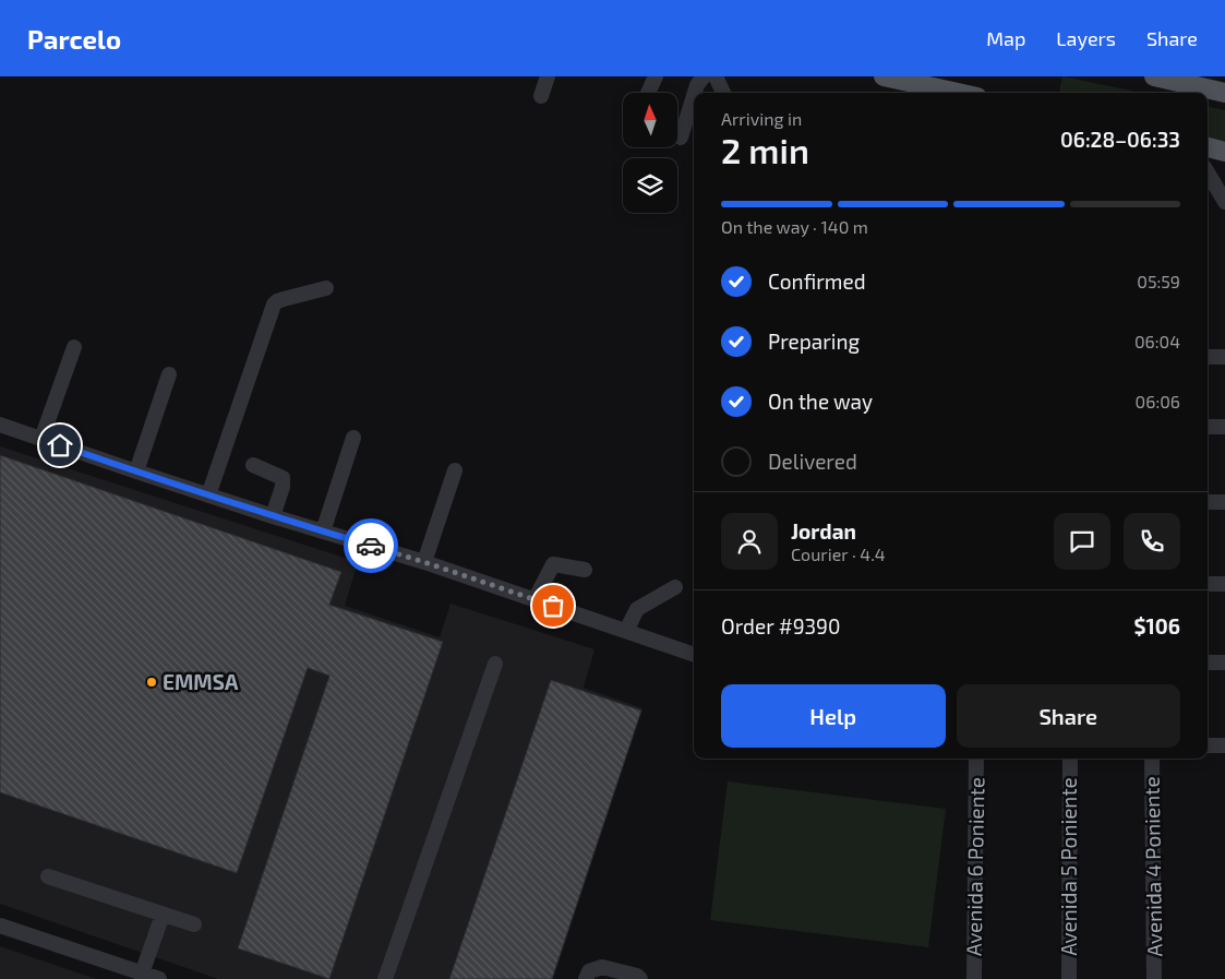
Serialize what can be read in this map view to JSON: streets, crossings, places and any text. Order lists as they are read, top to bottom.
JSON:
{
  "streets": {
    "street": ["Avenida 6 Poniente", "Avenida 5 Poniente", "Avenida 4 Poniente"]
  },
  "places": ["EMMSA"],
  "north": "top",
  "page": {
    "header": "Parcelo",
    "nav": ["Map", "Layers", "Share"],
    "heading": ["2 min", "Arriving in", "06:28–06:33"],
    "panel": [
      "Jordan",
      "Courier · 4.4",
      "Order #9390",
      "$106"
    ],
    "bar": "On the way · 140 m",
    "list": [
      ["Confirmed", "05:59"],
      ["Preparing", "06:04"],
      ["On the way", "06:06"],
      "Delivered"
    ],
    "buttons": ["Help", "Share"]
  }
}
